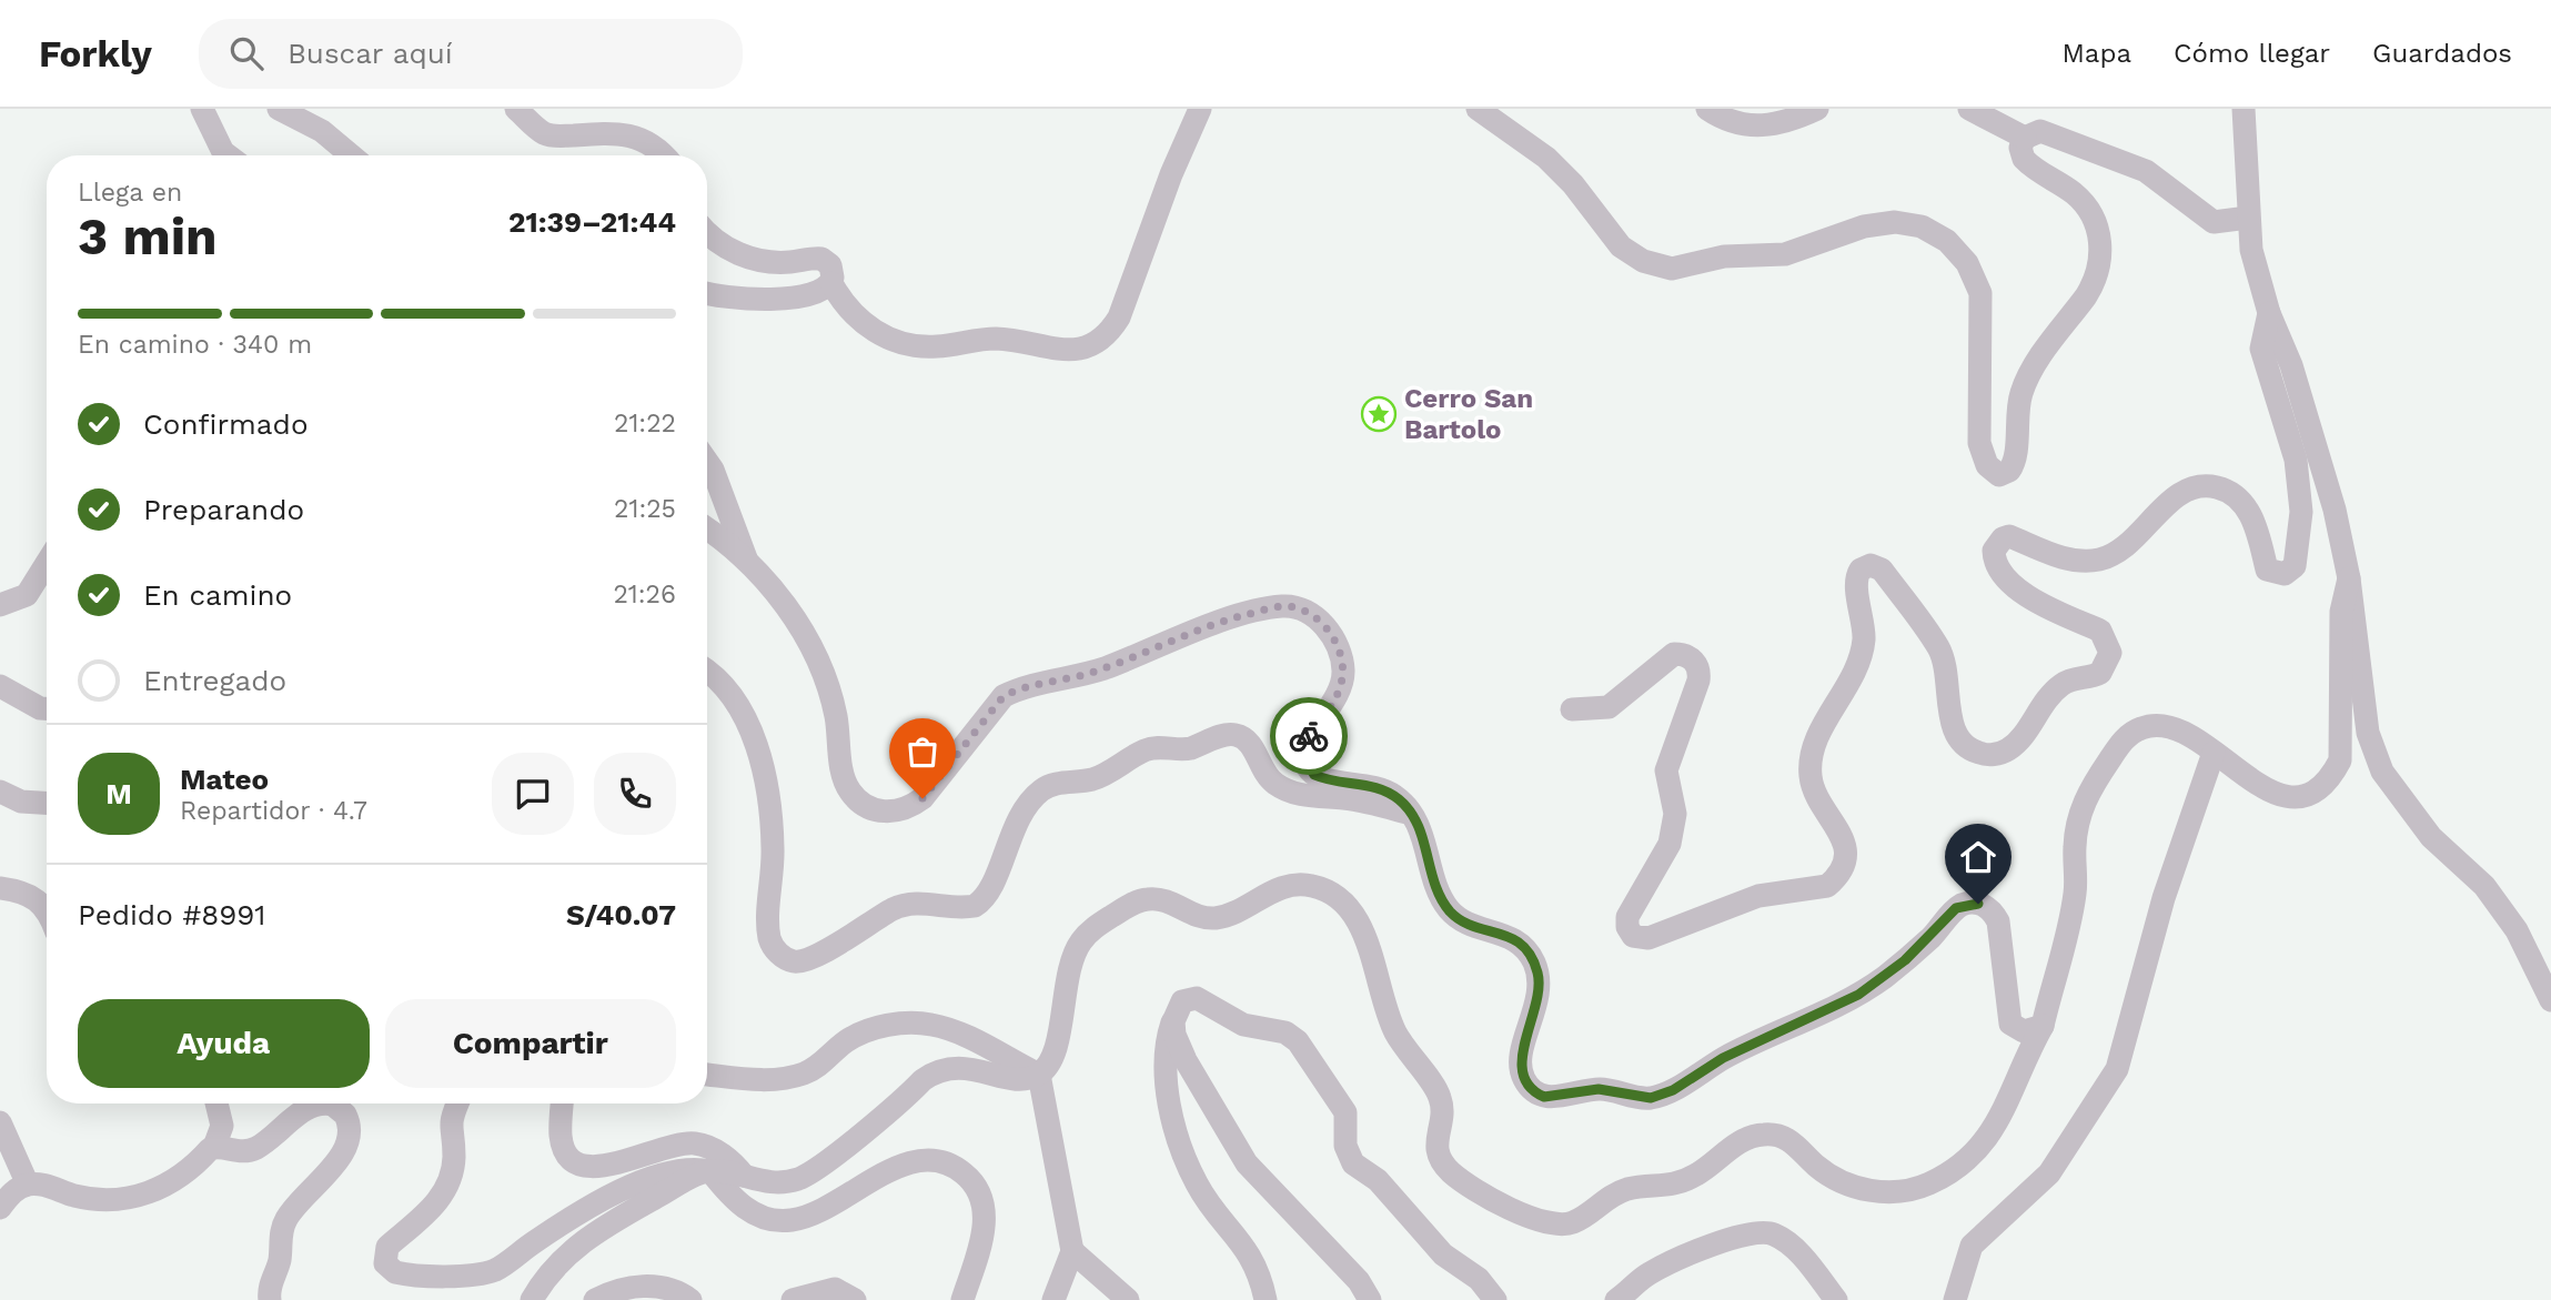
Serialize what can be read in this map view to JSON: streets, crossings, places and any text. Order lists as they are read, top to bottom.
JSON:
{
  "places": {
    "place": ["Cerro San Bartolo"]
  },
  "page": {
    "header": "Forkly",
    "search": "Buscar aquí",
    "nav": ["Mapa", "Cómo llegar", "Guardados"],
    "heading": ["3 min", "Llega en", "21:39–21:44"],
    "panel": [
      "Mateo",
      "Repartidor · 4.7",
      "Pedido #8991",
      "S/40.07"
    ],
    "bar": "En camino · 340 m",
    "list": [
      ["Confirmado", "21:22"],
      ["Preparando", "21:25"],
      ["En camino", "21:26"],
      "Entregado"
    ],
    "round": "M",
    "buttons": ["Ayuda", "Compartir"]
  }
}
